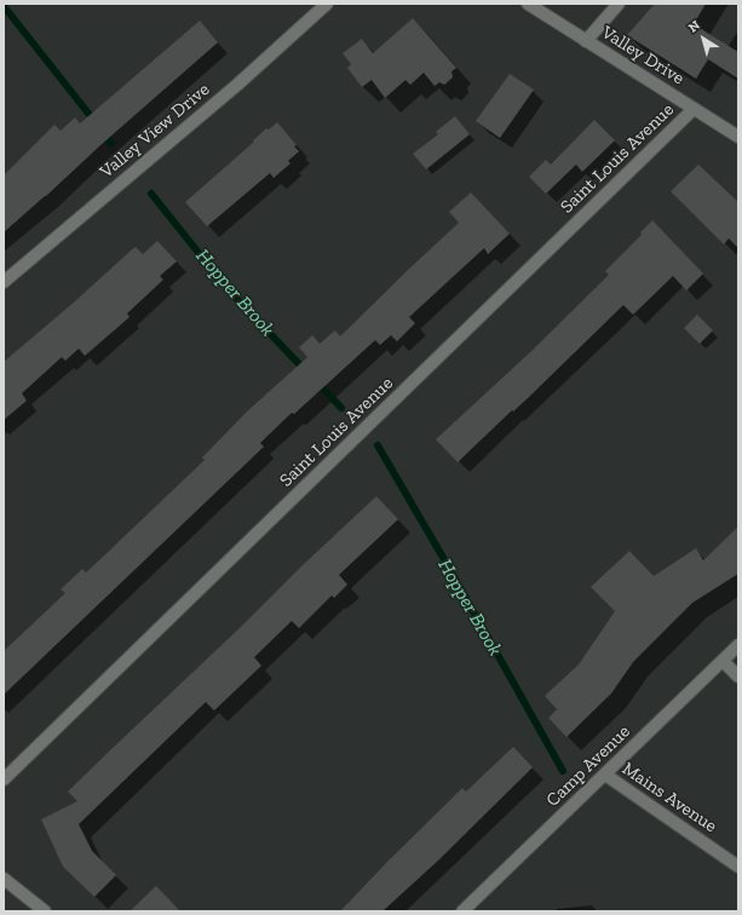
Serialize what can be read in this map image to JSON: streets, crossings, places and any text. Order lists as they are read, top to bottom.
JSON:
{
  "streets": {
    "street": [
      "Valley Drive",
      "Valley View Drive",
      "Saint Louis Avenue",
      "Camp Avenue",
      "Mains Avenue"
    ]
  },
  "crossings": [
    ["Valley Drive", "Saint Louis Avenue"],
    ["Camp Avenue", "Mains Avenue"]
  ],
  "water": ["Hopper Brook"],
  "north": "top left"
}
